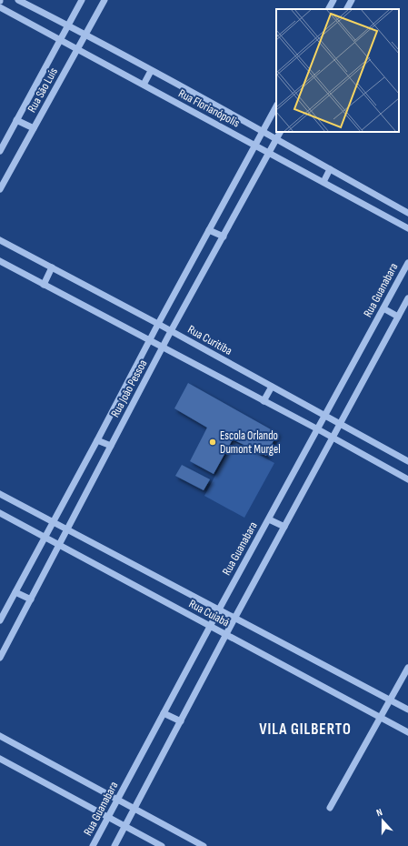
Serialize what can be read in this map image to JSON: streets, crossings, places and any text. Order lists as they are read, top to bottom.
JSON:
{
  "streets": {
    "street": [
      "Rua São Luís",
      "Rua Florianópolis",
      "Rua Guanabara",
      "Rua Curitiba",
      "Rua João Pessoa",
      "Rua Cuiabá"
    ]
  },
  "crossings": [
    ["Rua São Luís", "Rua Florianópolis"],
    ["Rua Florianópolis", "Rua João Pessoa"],
    ["Rua Guanabara", "Rua Curitiba"],
    ["Rua Guanabara", "Rua Cuiabá"],
    ["Rua Curitiba", "Rua João Pessoa"],
    ["Rua João Pessoa", "Rua Cuiabá"]
  ],
  "districts": ["VILA GILBERTO"],
  "places": ["Escola Orlando Dumont Murgel"],
  "north": "top"
}
